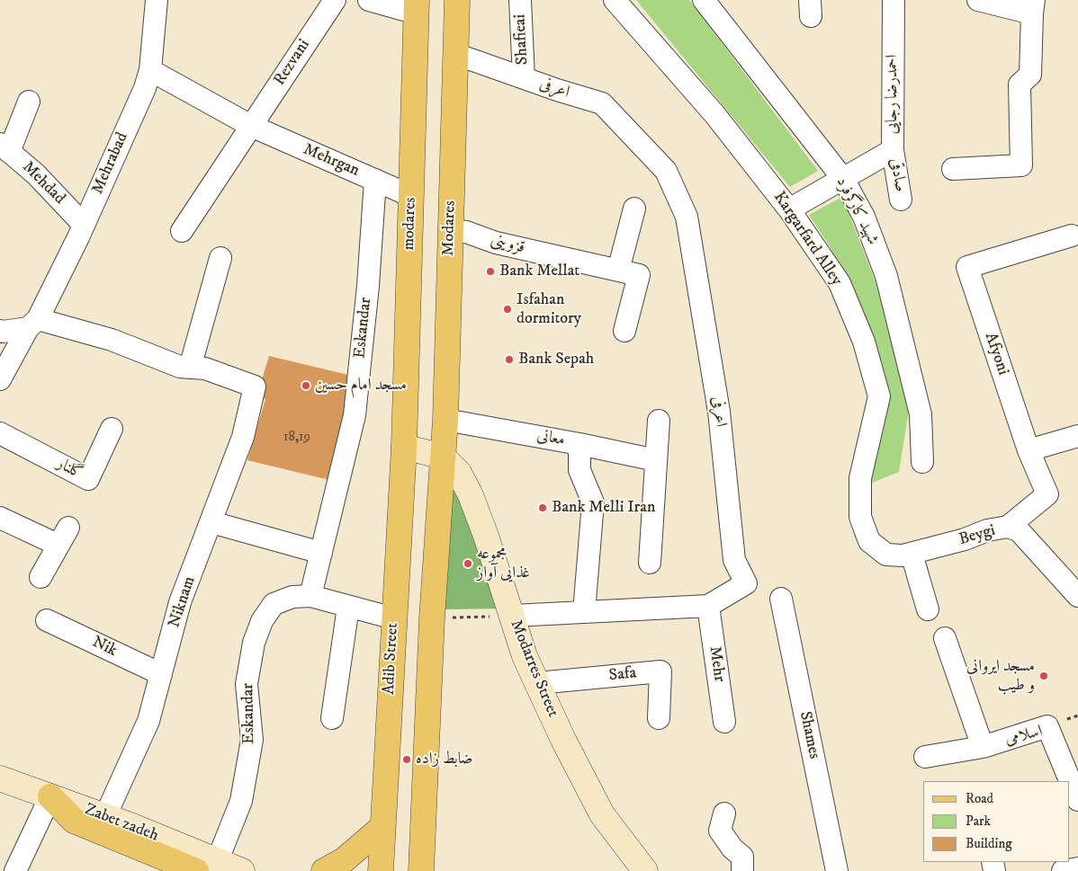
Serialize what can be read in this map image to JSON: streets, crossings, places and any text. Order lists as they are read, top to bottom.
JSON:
{
  "streets": {
    "main road": [
      "modares",
      "Modares",
      "Adib Street",
      "Modarres Street",
      "Zabet zadeh"
    ],
    "street": [
      "Shafieai",
      "Rezvani",
      "اعرفی",
      "احمدرضا رجایی",
      "Mehrgan",
      "Mehrabad",
      "صادقی",
      "Mehdad",
      "شهید کارگرفرد",
      "Kargarfard Alley",
      "قزوینی",
      "Eskandar",
      "Afyoni",
      "معانی",
      "گلنار",
      "Beygi",
      "Niknam",
      "Nik",
      "Mehr",
      "Safa",
      "Shames",
      "اسلامی"
    ]
  },
  "crossings": [
    ["Shafieai", "اعرفی"],
    ["Rezvani", "Mehrgan"],
    ["اعرفی", "Modares"],
    ["اعرفی", "Mehr"],
    ["اعرفی", "Modarres Street"],
    ["احمدرضا رجایی", "صادقی"],
    ["احمدرضا رجایی", "شهید کارگرفرد"],
    ["احمدرضا رجایی", "Kargarfard Alley"],
    ["Mehrgan", "Mehrabad"],
    ["Mehrgan", "modares"],
    ["Mehrgan", "Eskandar"],
    ["Mehrabad", "Mehdad"],
    ["modares", "Adib Street"],
    ["Modares", "قزوینی"],
    ["Modares", "معانی"],
    ["Modares", "Modarres Street"],
    ["Kargarfard Alley", "Beygi"],
    ["Eskandar", "Adib Street"],
    ["Eskandar", "Zabet zadeh"],
    ["Afyoni", "Beygi"],
    ["Niknam", "Nik"],
    ["Niknam", "Zabet zadeh"],
    ["Modarres Street", "Safa"]
  ],
  "places": [
    "Bank Mellat",
    "Isfahan dormitory",
    "Bank Sepah",
    "مسجد امام حسین",
    "Bank Melli Iran",
    "مجموعه غذایی آواز",
    "مسجد ایروانی و طیب",
    "ضابط زاده"
  ],
  "house_numbers": ["18,19"],
  "legend": ["Road", "Park", "Building"]
}
